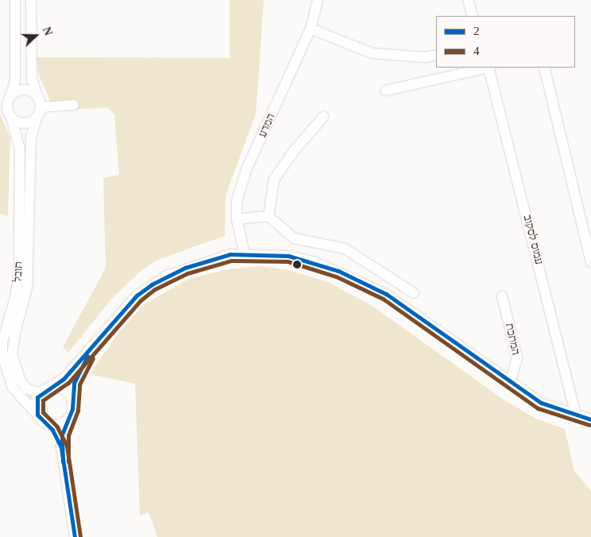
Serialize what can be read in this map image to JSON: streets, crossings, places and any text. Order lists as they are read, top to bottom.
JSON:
{
  "streets": {
    "street": [
      "המדע",
      "עמוס לסקוב",
      "תובל",
      "המתכת"
    ]
  },
  "lines": ["transit line 2", "transit line 4"],
  "legend": ["2", "4"],
  "north": "right"
}
